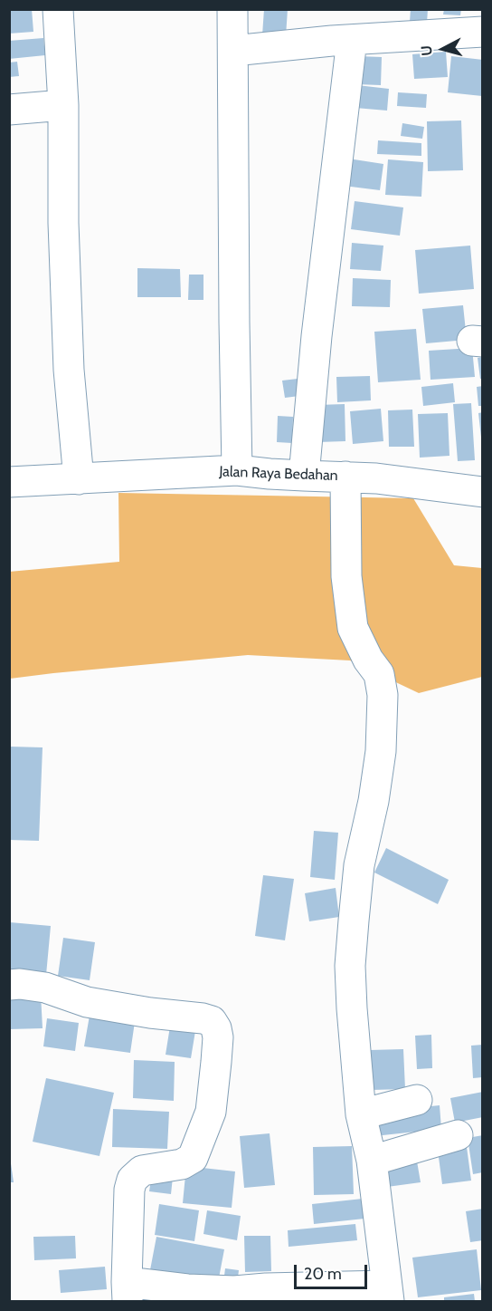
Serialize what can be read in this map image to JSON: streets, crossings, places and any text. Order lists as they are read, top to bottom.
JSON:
{
  "streets": {
    "street": ["Jalan Raya Bedahan"]
  },
  "scale_bar": "20 m",
  "north": "left"
}
